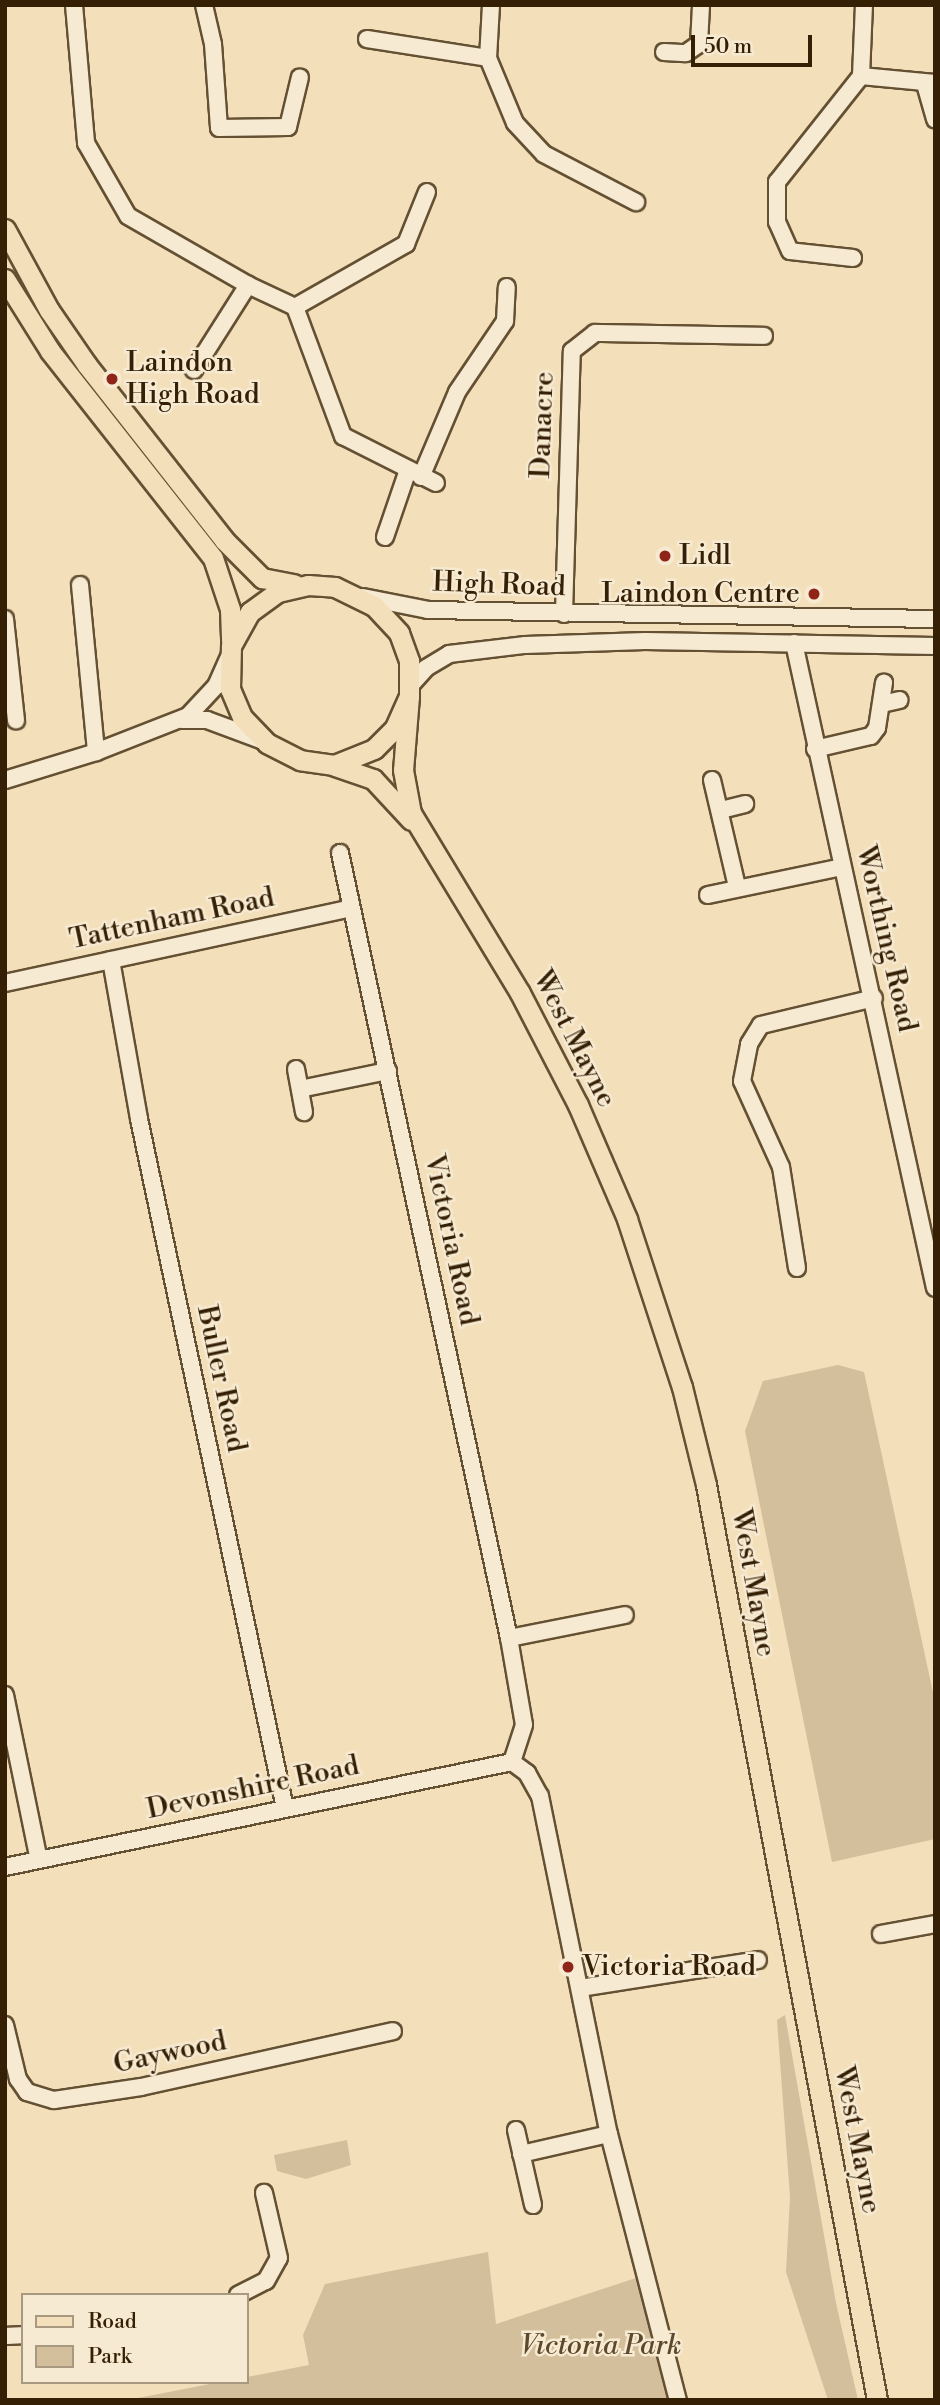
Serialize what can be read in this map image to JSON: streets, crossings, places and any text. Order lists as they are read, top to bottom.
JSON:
{
  "streets": {
    "main road": ["West Mayne"],
    "street": [
      "Danacre",
      "High Road",
      "Tattenham Road",
      "Worthing Road",
      "Victoria Road",
      "Buller Road",
      "Devonshire Road",
      "Gaywood"
    ]
  },
  "crossings": [
    ["Danacre", "High Road"],
    ["High Road", "Worthing Road"],
    ["High Road", "West Mayne"],
    ["Tattenham Road", "Victoria Road"],
    ["Tattenham Road", "Buller Road"],
    ["Victoria Road", "Devonshire Road"],
    ["Buller Road", "Devonshire Road"]
  ],
  "parks": ["Victoria Park"],
  "places": [
    "Laindon High Road",
    "Lidl",
    "Laindon Centre",
    "Victoria Road"
  ],
  "legend": ["Road", "Park"],
  "scale_bar": "50 m"
}
